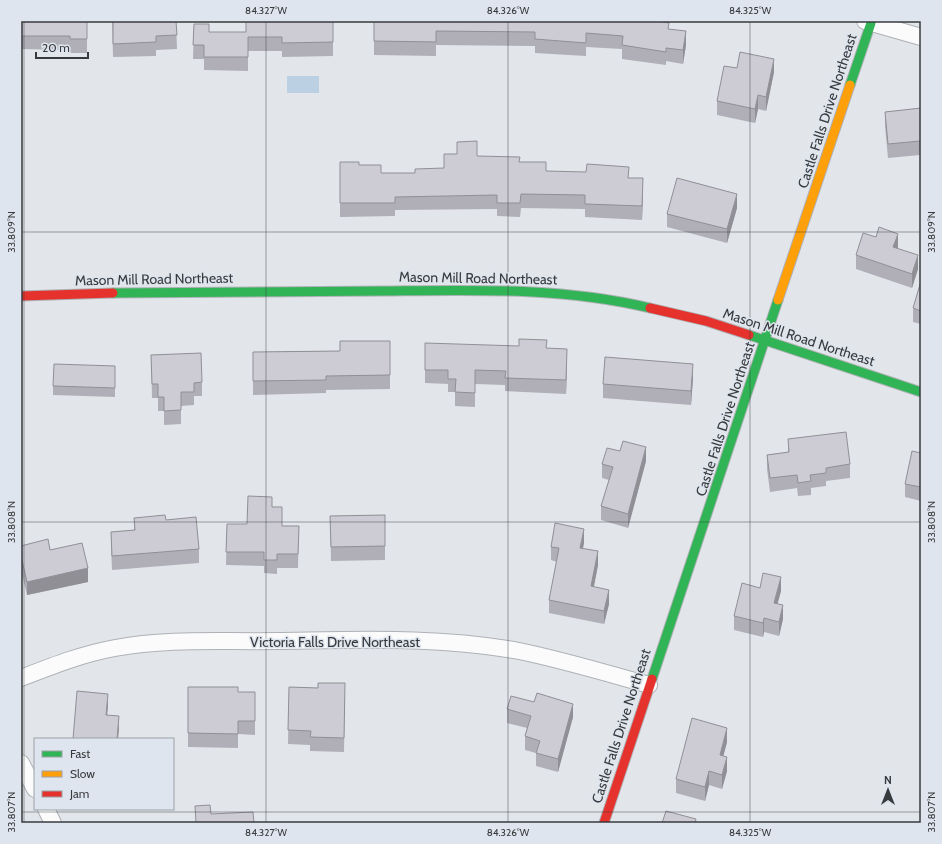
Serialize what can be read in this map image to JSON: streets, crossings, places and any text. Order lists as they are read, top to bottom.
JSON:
{
  "streets": {
    "street": ["Castle Falls Drive Northeast", "Mason Mill Road Northeast", "Victoria Falls Drive Northeast"]
  },
  "crossings": [
    ["Castle Falls Drive Northeast", "Mason Mill Road Northeast"],
    ["Castle Falls Drive Northeast", "Victoria Falls Drive Northeast"]
  ],
  "legend": ["Fast", "Slow", "Jam"],
  "scale_bar": "20 m",
  "north": "top",
  "coordinates": [
    "84.327°W",
    "84.326°W",
    "84.325°W",
    "33.809°N",
    "33.808°N",
    "33.807°N"
  ]
}
